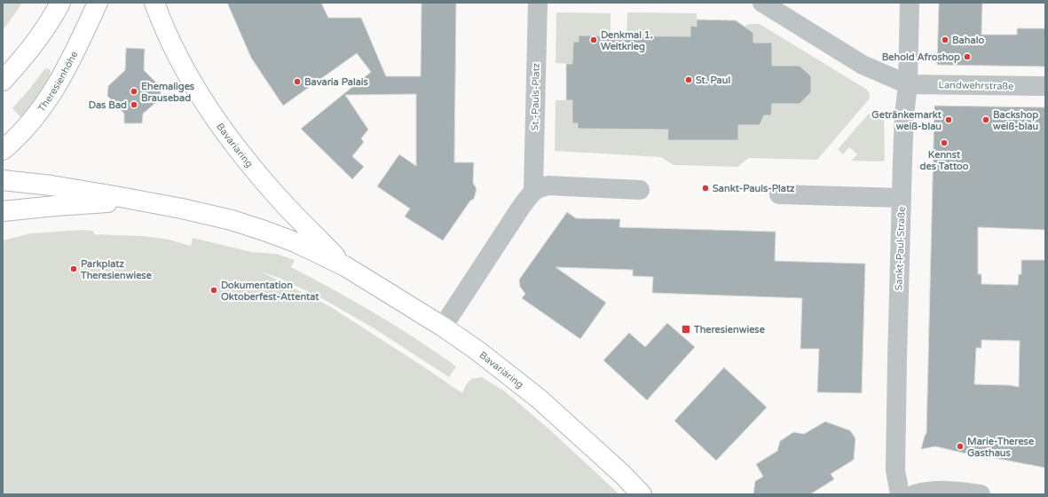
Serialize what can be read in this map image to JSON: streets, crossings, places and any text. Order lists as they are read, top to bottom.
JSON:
{
  "streets": {
    "street": [
      "Theresienhöhe",
      "Landwehrstraße",
      "St.-Pauls-Platz",
      "Bavariaring",
      "Sankt-Paul-Straße"
    ]
  },
  "crossings": [
    ["Landwehrstraße", "Sankt-Paul-Straße"]
  ],
  "places": {
    "other": [
      "Denkmal 1. Weltkrieg",
      "Bahalo",
      "Behold Afroshop",
      "St. Paul",
      "Bavaria Palais",
      "Ehemaliges Brausebad",
      "Das Bad",
      "Getränkemarkt weiß-blau",
      "Backshop weiß-blau",
      "Kennst des Tattoo",
      "Sankt-Pauls-Platz",
      "Parkplatz Theresienwiese",
      "Dokumentation Oktoberfest-Attentat",
      "Marie-Therese Gasthaus"
    ],
    "transit": ["Theresienwiese"]
  }
}
